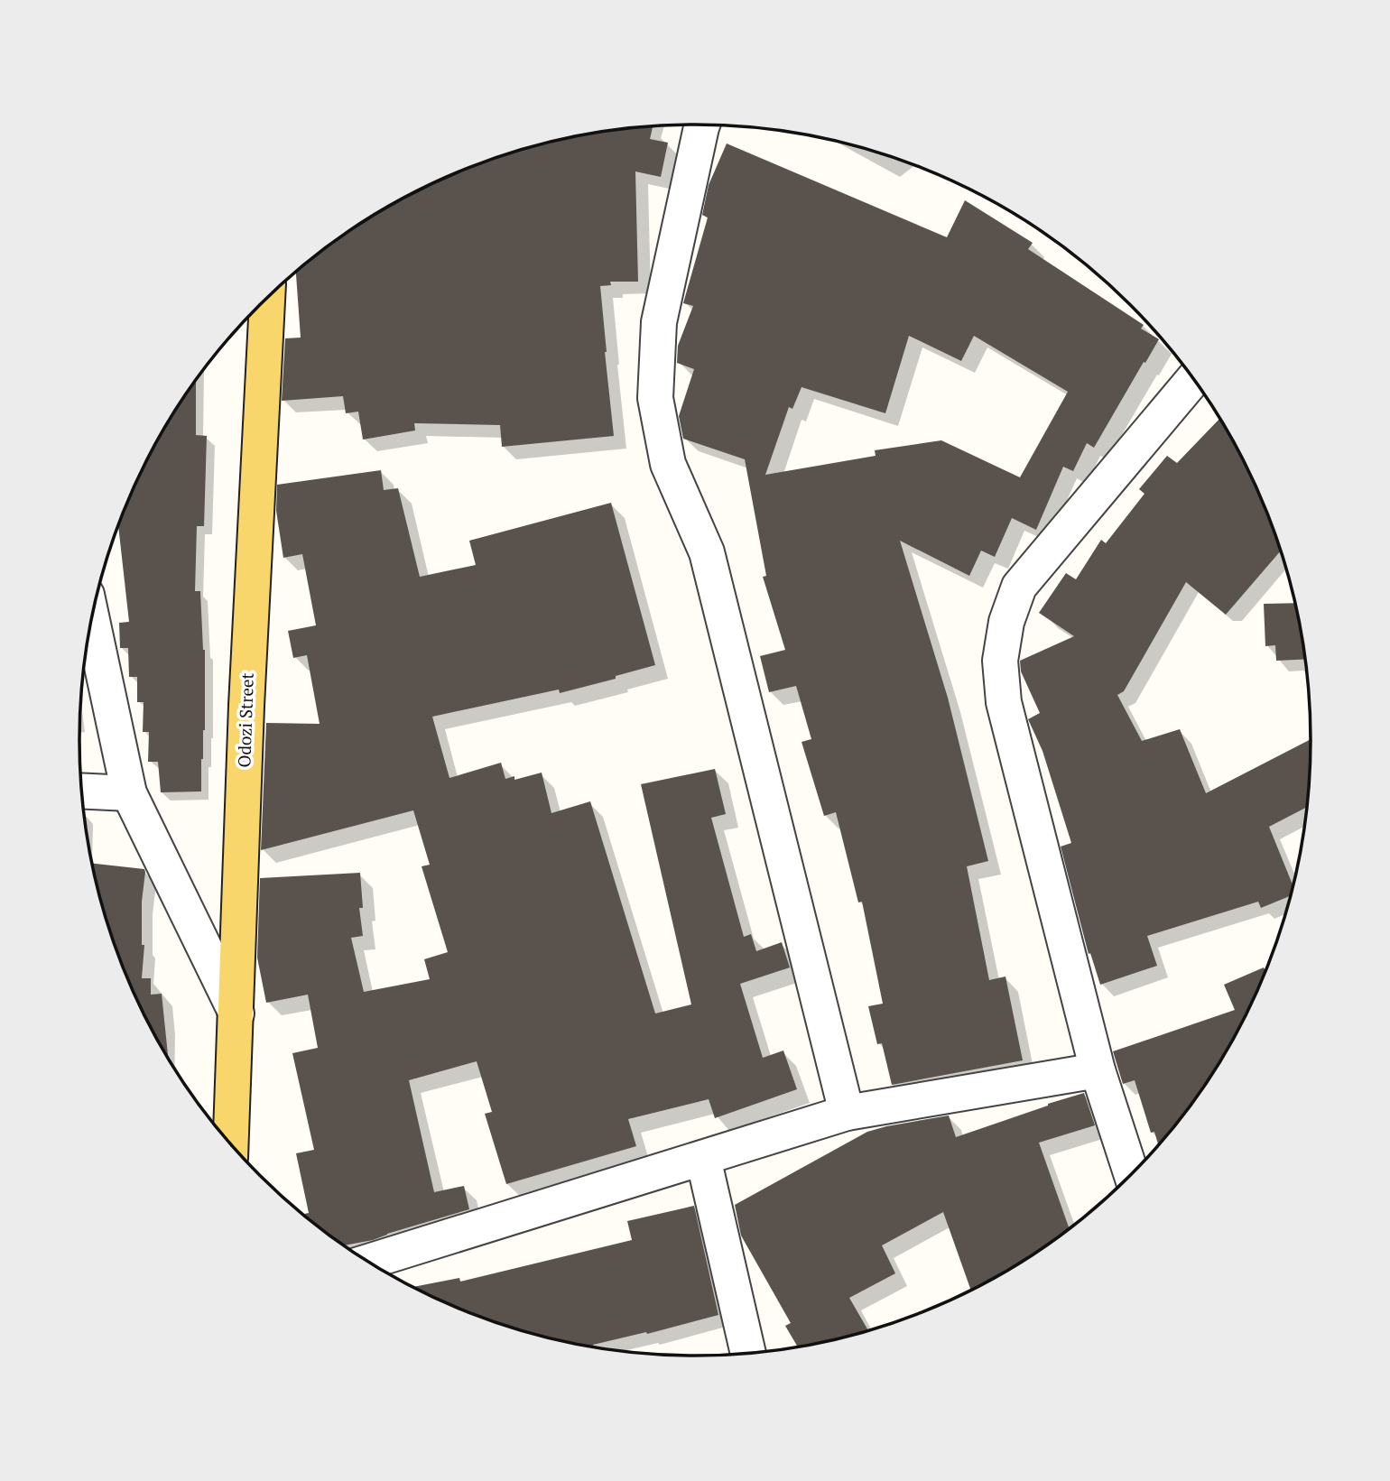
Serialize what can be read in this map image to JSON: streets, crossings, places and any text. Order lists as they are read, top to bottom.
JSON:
{
  "streets": {
    "main road": ["Odozi Street"]
  }
}
